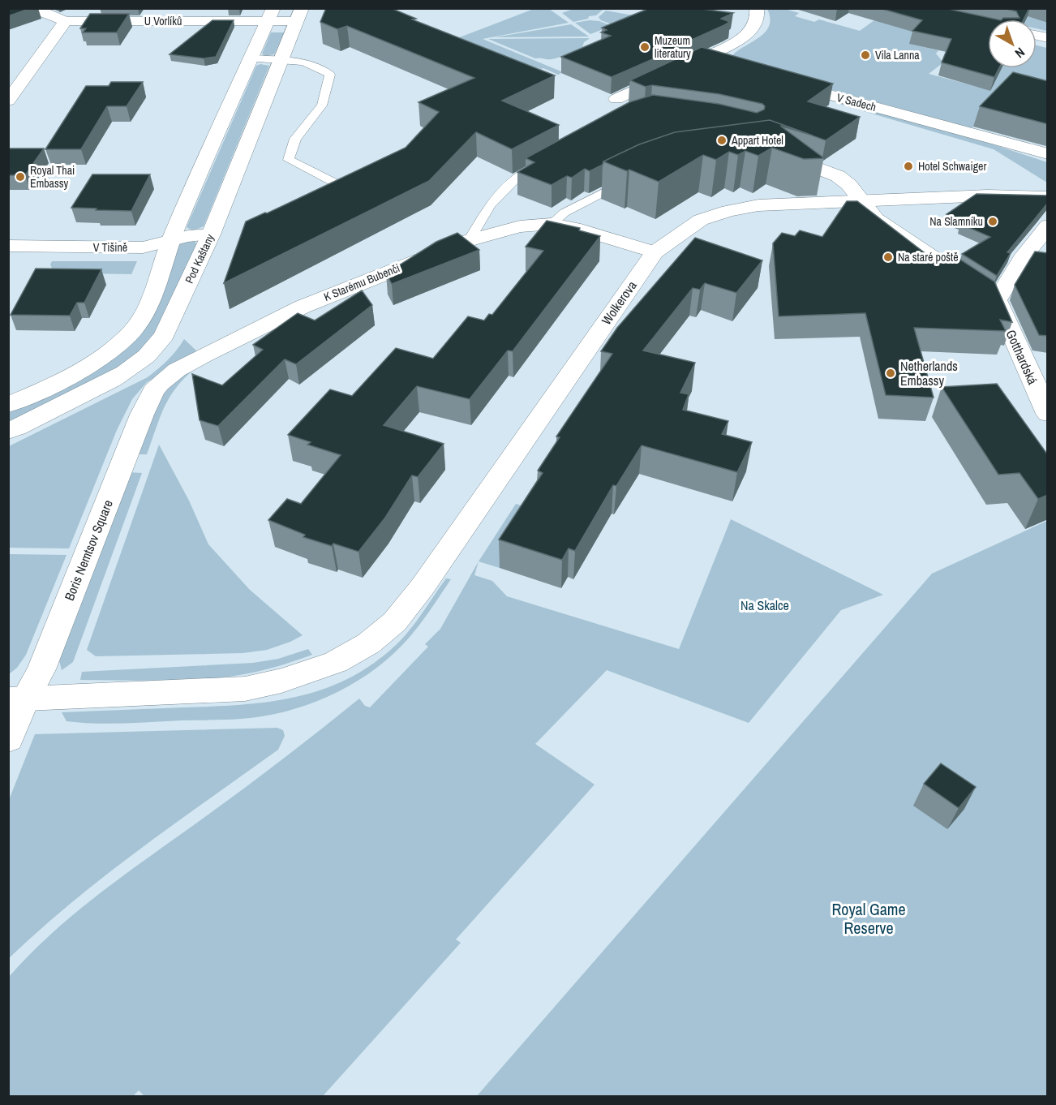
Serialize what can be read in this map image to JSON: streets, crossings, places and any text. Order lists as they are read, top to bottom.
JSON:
{
  "streets": {
    "street": [
      "U Vorlíků",
      "V Sadech",
      "V Tišině",
      "Pod Kaštany",
      "K Starému Bubenči",
      "Wolkerova",
      "Gotthardská",
      "Boris Nemtsov Square"
    ]
  },
  "crossings": [
    ["U Vorlíků", "Pod Kaštany"],
    ["V Tišině", "Pod Kaštany"],
    ["K Starému Bubenči", "Wolkerova"],
    ["K Starému Bubenči", "Boris Nemtsov Square"],
    ["Wolkerova", "Boris Nemtsov Square"]
  ],
  "parks": ["Na Skalce", "Royal Game Reserve"],
  "places": [
    "Muzeum literatury",
    "Vila Lanna",
    "Appart Hotel",
    "Hotel Schwaiger",
    "Royal Thai Embassy",
    "Na Slamníku",
    "Na staré poště",
    "Netherlands Embassy"
  ],
  "north": "bottom right"
}
